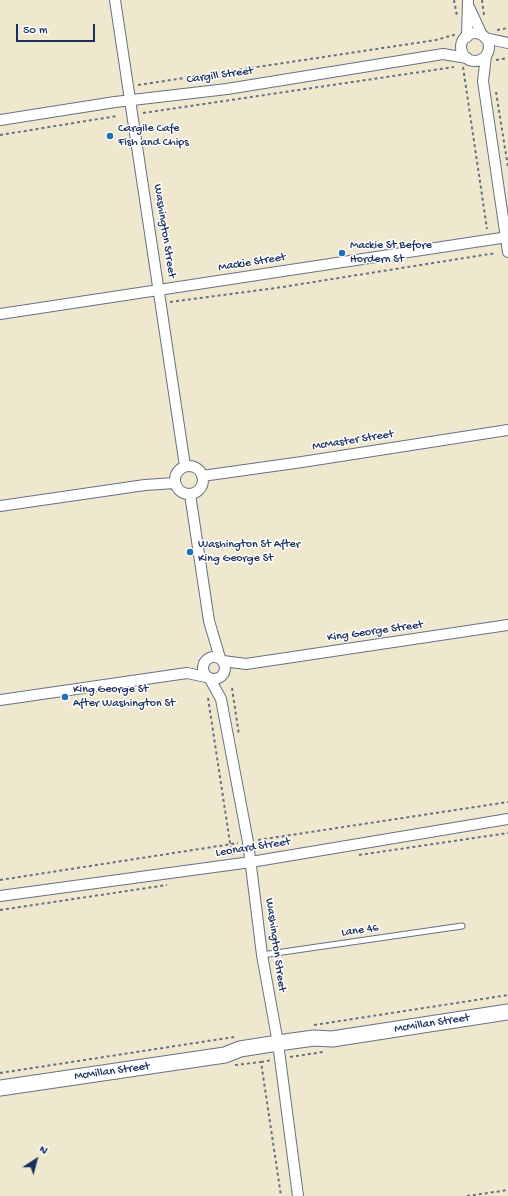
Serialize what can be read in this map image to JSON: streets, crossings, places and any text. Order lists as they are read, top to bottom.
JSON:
{
  "streets": {
    "main road": ["McMillan Street"],
    "street": [
      "Cargill Street",
      "Washington Street",
      "Mackie Street",
      "McMaster Street",
      "King George Street",
      "Leonard Street"
    ],
    "lane": ["Lane 46"]
  },
  "crossings": [
    ["Cargill Street", "Washington Street"],
    ["Washington Street", "Mackie Street"],
    ["Washington Street", "McMaster Street"],
    ["Washington Street", "King George Street"],
    ["Washington Street", "Leonard Street"],
    ["Washington Street", "Lane 46"],
    ["Washington Street", "McMillan Street"]
  ],
  "places": [
    "Cargile Cafe Fish and Chips",
    "Mackie St Before Hordern St",
    "Washington St After King George St",
    "King George St After Washington St"
  ],
  "scale_bar": "50 m",
  "north": "top right"
}
